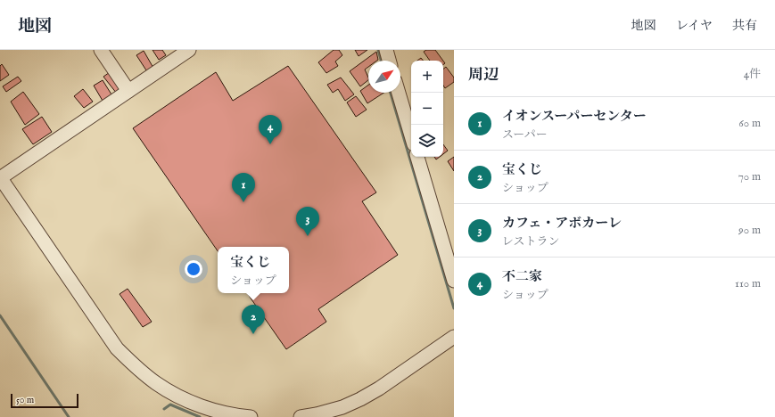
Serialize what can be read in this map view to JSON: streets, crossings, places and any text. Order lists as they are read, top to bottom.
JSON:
{
  "scale_bar": "50 m",
  "north": "top right",
  "page": {
    "header": "地図",
    "nav": ["地図", "レイヤ", "共有"],
    "heading": ["周辺", "4件"],
    "map_buttons": ["+", "−"],
    "list": [
      {
        "mark": "1",
        "name": "イオンスーパーセンター",
        "note": "スーパー",
        "value": "60 m"
      },
      {
        "mark": "2",
        "name": "宝くじ",
        "note": "ショップ",
        "value": "70 m"
      },
      {
        "mark": "3",
        "name": "カフェ・アボカーレ",
        "note": "レストラン",
        "value": "90 m"
      },
      {
        "mark": "4",
        "name": "不二家",
        "note": "ショップ",
        "value": "110 m"
      }
    ],
    "pins": [
      "4",
      "1",
      "3",
      "2"
    ],
    "popup": ["宝くじ", "ショップ"],
    "scale": "50 m"
  }
}
